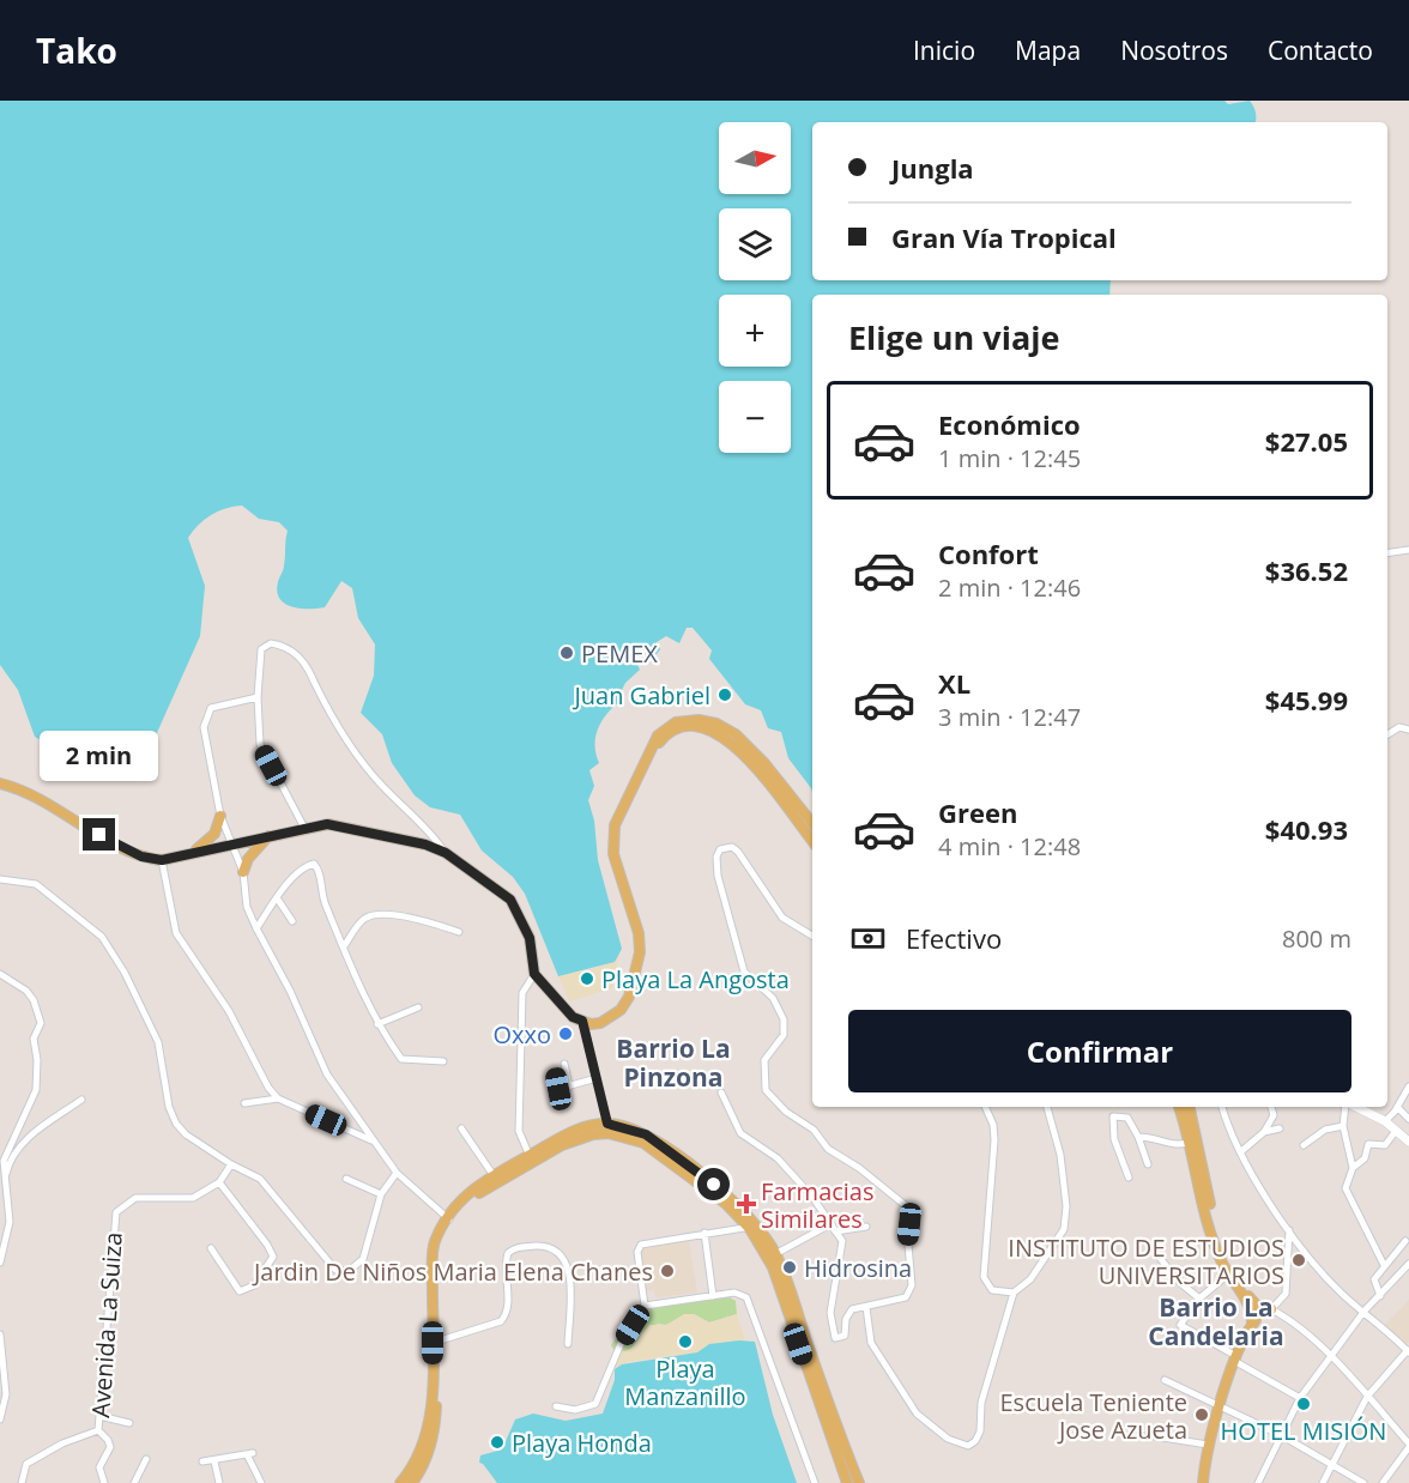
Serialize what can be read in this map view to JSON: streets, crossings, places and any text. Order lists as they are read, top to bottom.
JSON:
{
  "streets": {
    "street": ["Avenida La Suiza"]
  },
  "districts": ["Barrio La Pinzona", "Barrio La Candelaria"],
  "places": {
    "other": [
      "PEMEX",
      "Juan Gabriel",
      "Playa La Angosta",
      "Oxxo",
      "INSTITUTO DE ESTUDIOS UNIVERSITARIOS",
      "Hidrosina",
      "Jardin De Niños Maria Elena Chanes",
      "Playa Manzanillo",
      "HOTEL MISIÓN",
      "Escuela Teniente Jose Azueta",
      "Playa Honda"
    ],
    "health": ["Farmacias Similares"]
  },
  "north": "right",
  "page": {
    "header": "Tako",
    "nav": [
      "Inicio",
      "Mapa",
      "Nosotros",
      "Contacto"
    ],
    "map_buttons": ["+", "−"],
    "banner": ["Jungla", "Gran Vía Tropical"],
    "heading": "Elige un viaje",
    "list": [
      {
        "name": "Económico",
        "note": "1 min · 12:45",
        "value": "$27.05"
      },
      {
        "name": "Confort",
        "note": "2 min · 12:46",
        "value": "$36.52"
      },
      {
        "name": "XL",
        "note": "3 min · 12:47",
        "value": "$45.99"
      },
      {
        "name": "Green",
        "note": "4 min · 12:48",
        "value": "$40.93"
      }
    ],
    "bubble": "2 min",
    "pay": ["Efectivo", "800 m"],
    "buttons": "Confirmar"
  }
}
